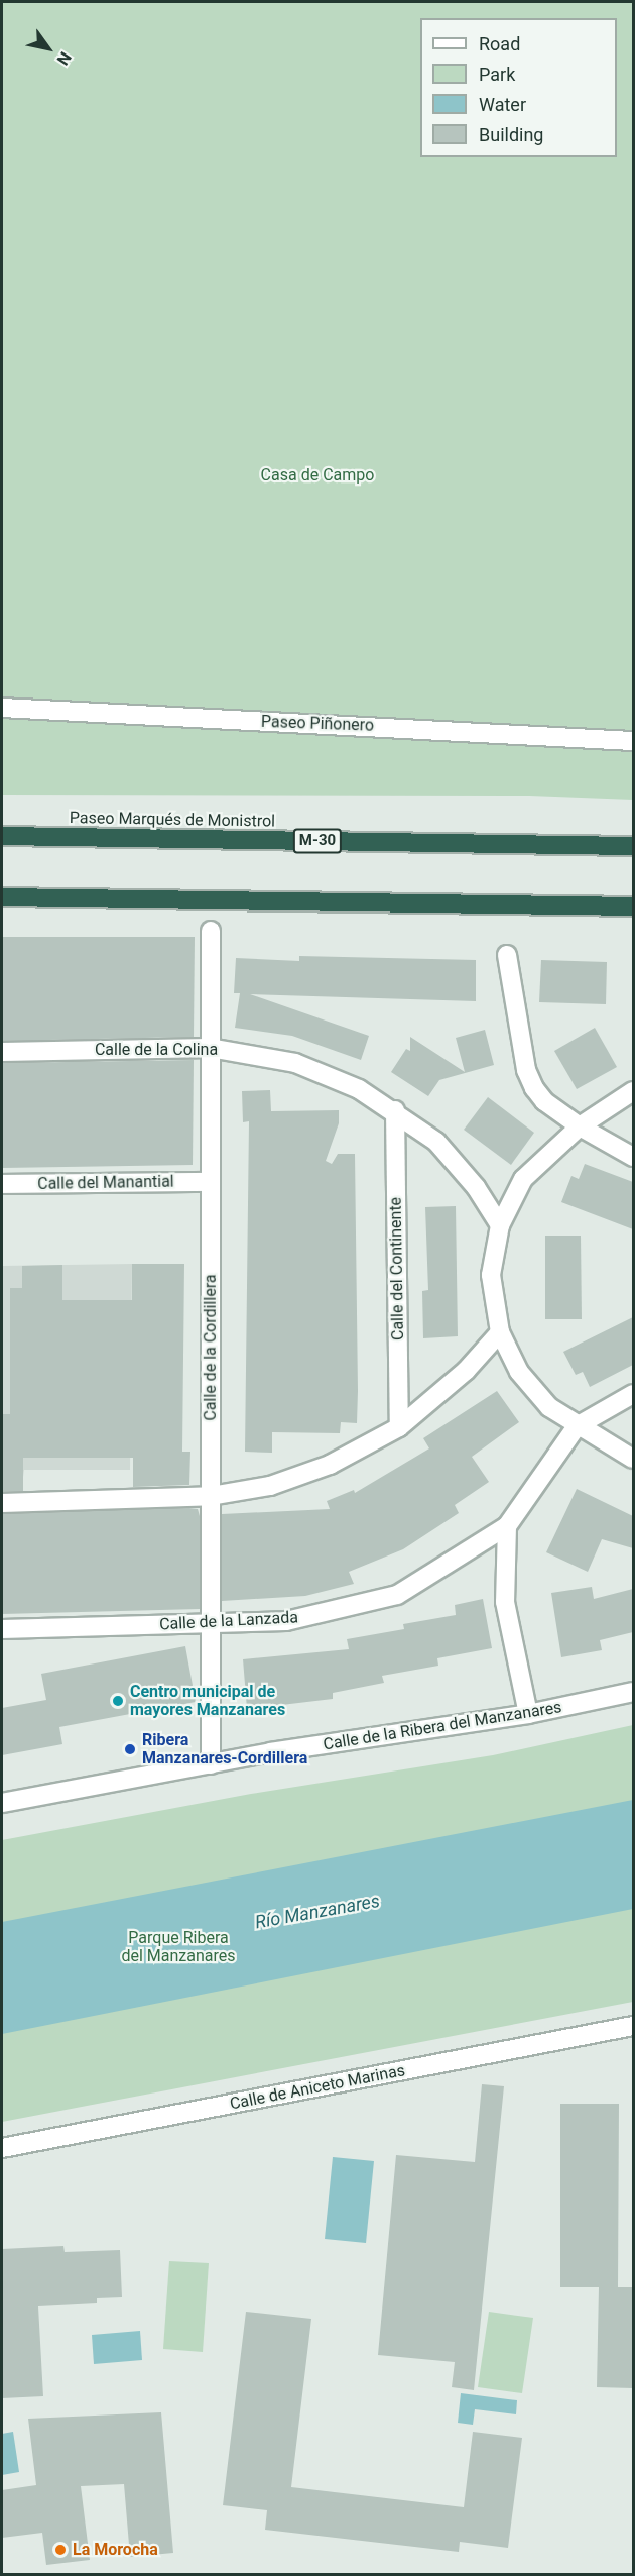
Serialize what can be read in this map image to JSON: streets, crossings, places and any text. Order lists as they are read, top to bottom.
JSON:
{
  "streets": {
    "highway": ["Paseo Marqués de Monistrol", "M-30"],
    "street": [
      "Paseo Piñonero",
      "Calle de la Colina",
      "Calle del Manantial",
      "Calle del Continente",
      "Calle de la Cordillera",
      "Calle de la Lanzada",
      "Calle de la Ribera del Manzanares",
      "Calle de Aniceto Marinas"
    ]
  },
  "crossings": [
    ["Calle de la Colina", "Calle del Continente"],
    ["Calle de la Colina", "Calle de la Cordillera"],
    ["Calle del Manantial", "Calle de la Cordillera"],
    ["Calle de la Cordillera", "Calle de la Lanzada"],
    ["Calle de la Cordillera", "Calle de la Ribera del Manzanares"]
  ],
  "water": ["Río Manzanares"],
  "parks": ["Casa de Campo", "Parque Ribera del Manzanares"],
  "places": ["Centro municipal de mayores Manzanares", "Ribera Manzanares-Cordillera", "La Morocha"],
  "legend": [
    "Road",
    "Park",
    "Water",
    "Building"
  ],
  "north": "bottom right"
}
